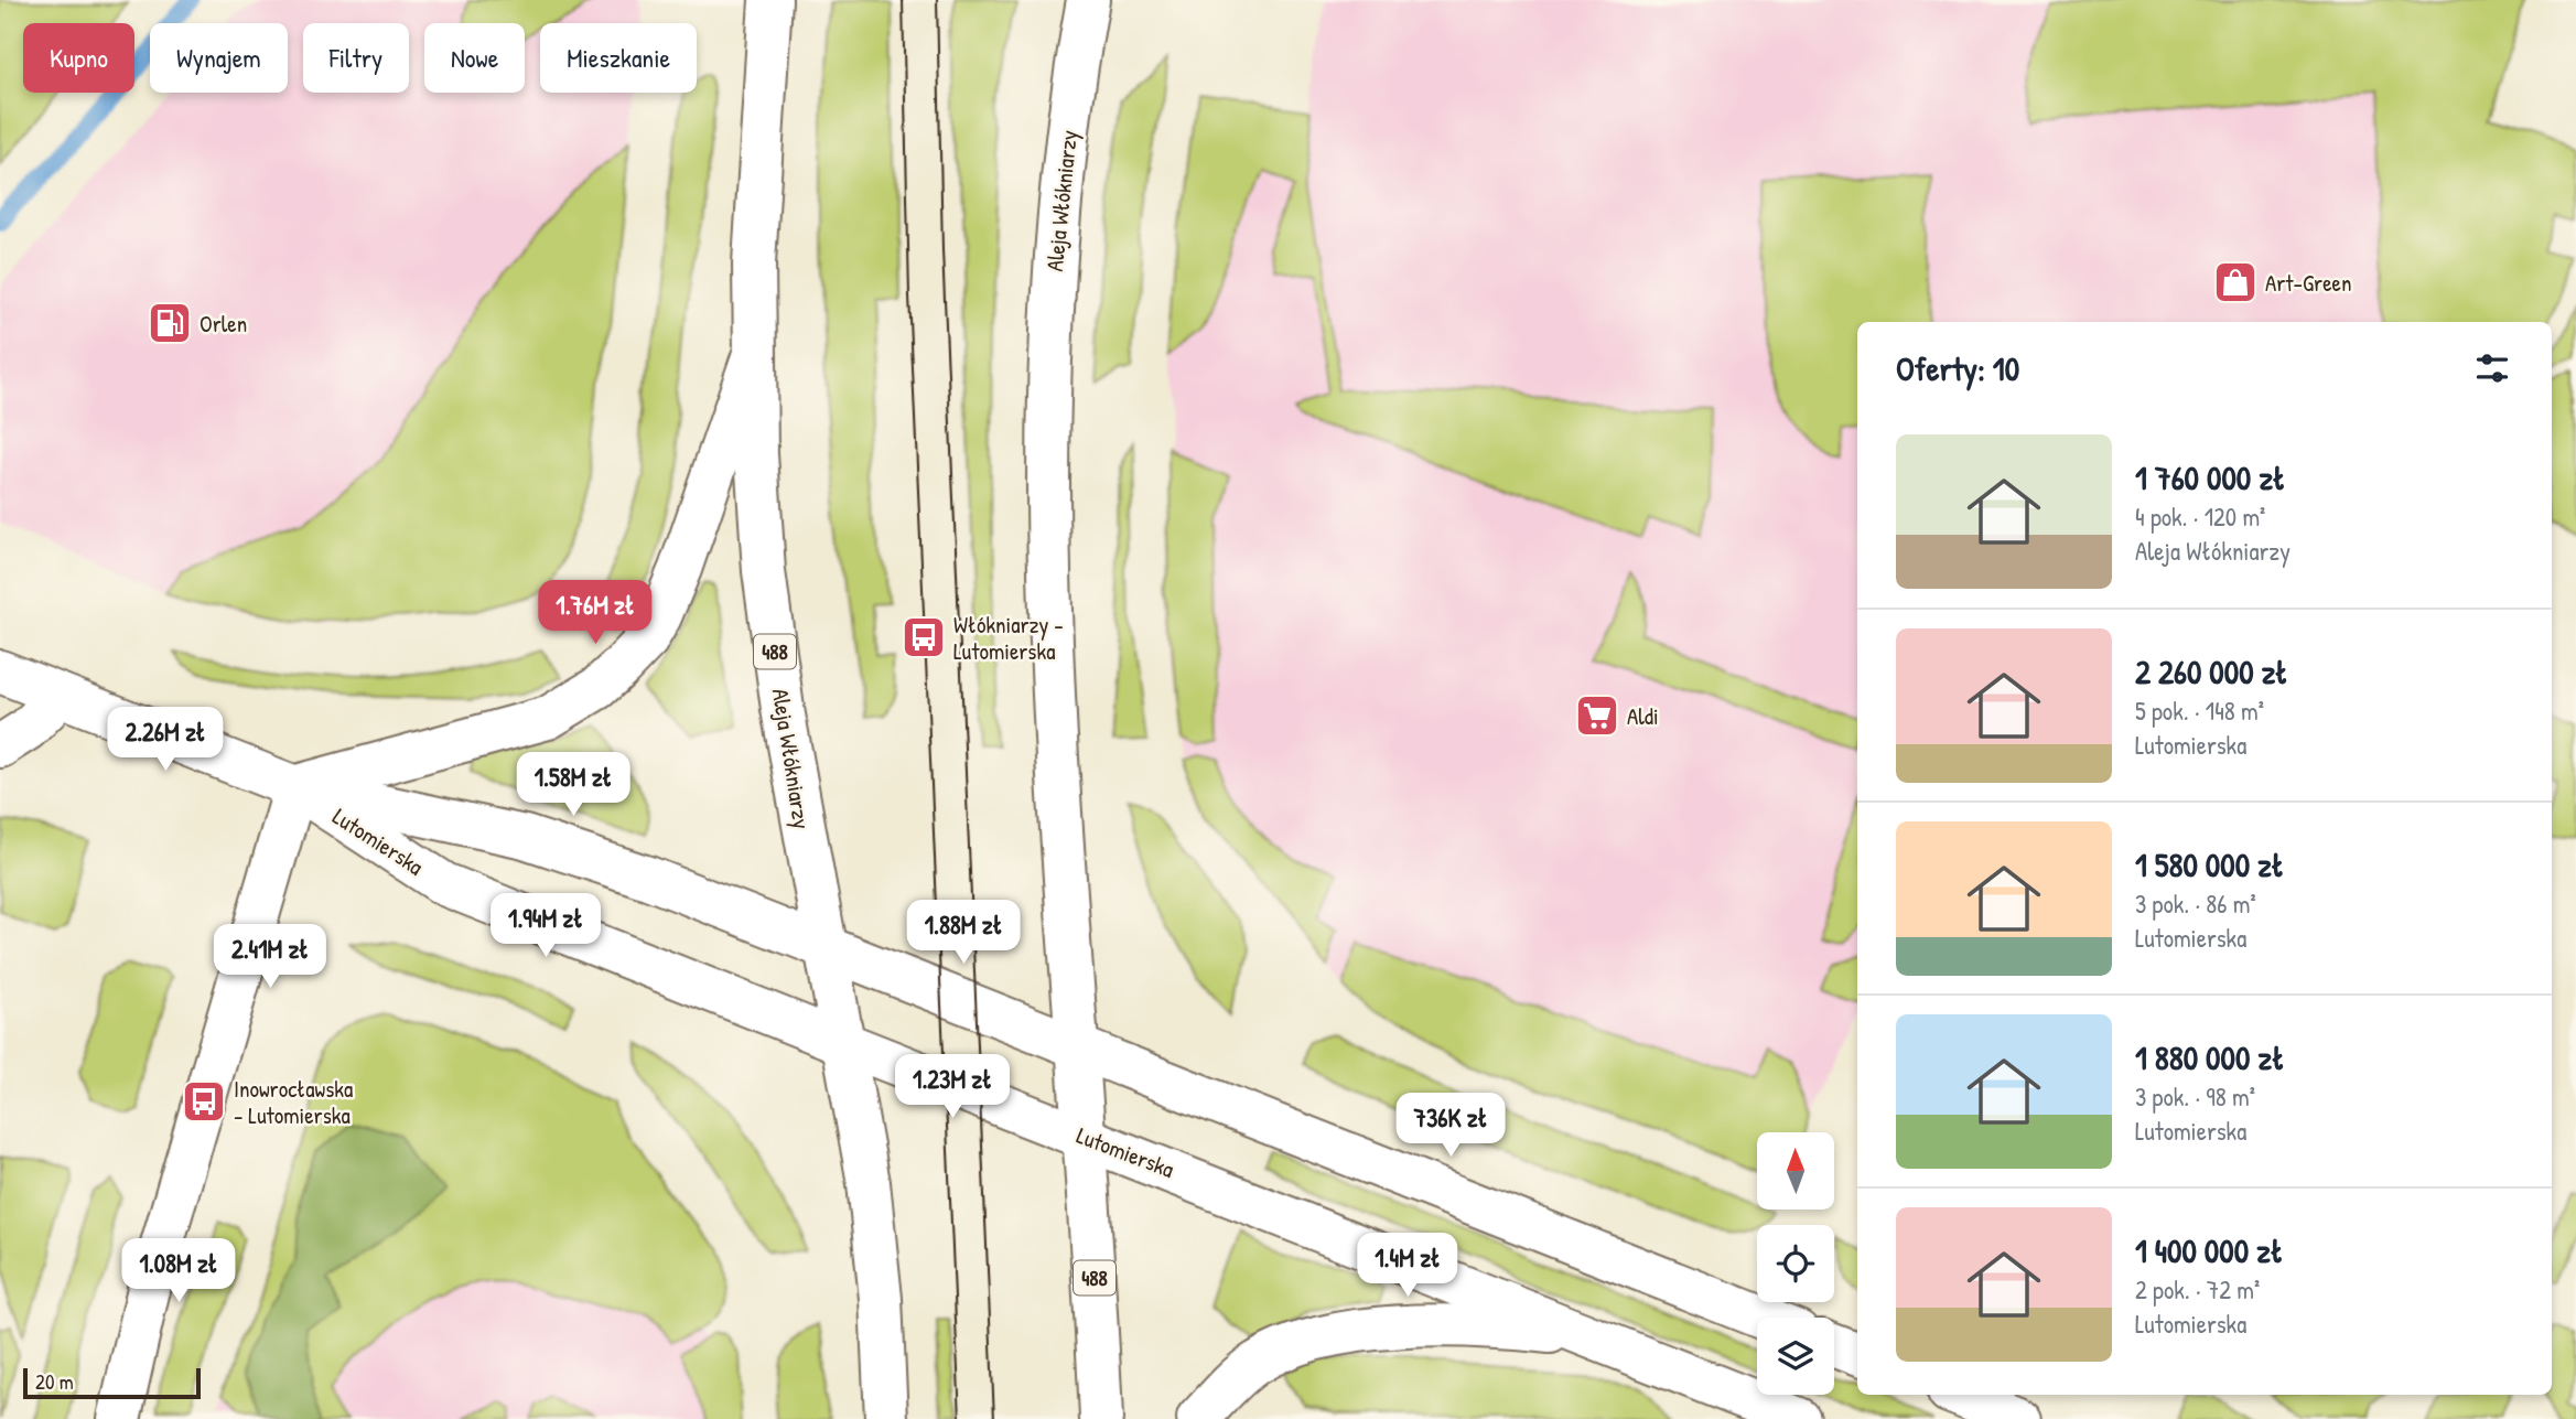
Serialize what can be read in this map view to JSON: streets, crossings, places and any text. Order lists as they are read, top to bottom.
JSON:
{
  "streets": {
    "main road": ["Aleja Włókniarzy", "488", "Lutomierska"]
  },
  "crossings": [
    ["Aleja Włókniarzy", "Lutomierska"]
  ],
  "places": {
    "shop": ["Art-Green"],
    "fuel station": ["Orlen"],
    "bus stop": ["Włókniarzy - Lutomierska", "Inowrocławska - Lutomierska"],
    "supermarket": ["Aldi"]
  },
  "scale_bar": "20 m",
  "north": "top",
  "page": {
    "chip": [
      "Kupno",
      "Wynajem",
      "Filtry",
      "Nowe",
      "Mieszkanie"
    ],
    "heading": "Oferty: 10",
    "list": [
      {
        "name": "1 760 000 zł",
        "note": "4 pok. · 120 m² · Aleja Włókniarzy"
      },
      {
        "name": "2 260 000 zł",
        "note": "5 pok. · 148 m² · Lutomierska"
      },
      {
        "name": "1 580 000 zł",
        "note": "3 pok. · 86 m² · Lutomierska"
      },
      {
        "name": "1 880 000 zł",
        "note": "3 pok. · 98 m² · Lutomierska"
      },
      {
        "name": "1 400 000 zł",
        "note": "2 pok. · 72 m² · Lutomierska"
      }
    ],
    "price": [
      "1.76M zł",
      "2.26M zł",
      "1.58M zł",
      "1.94M zł",
      "1.88M zł",
      "2.41M zł",
      "1.23M zł",
      "736K zł",
      "1.4M zł",
      "1.08M zł"
    ],
    "scale": "20 m"
  }
}
